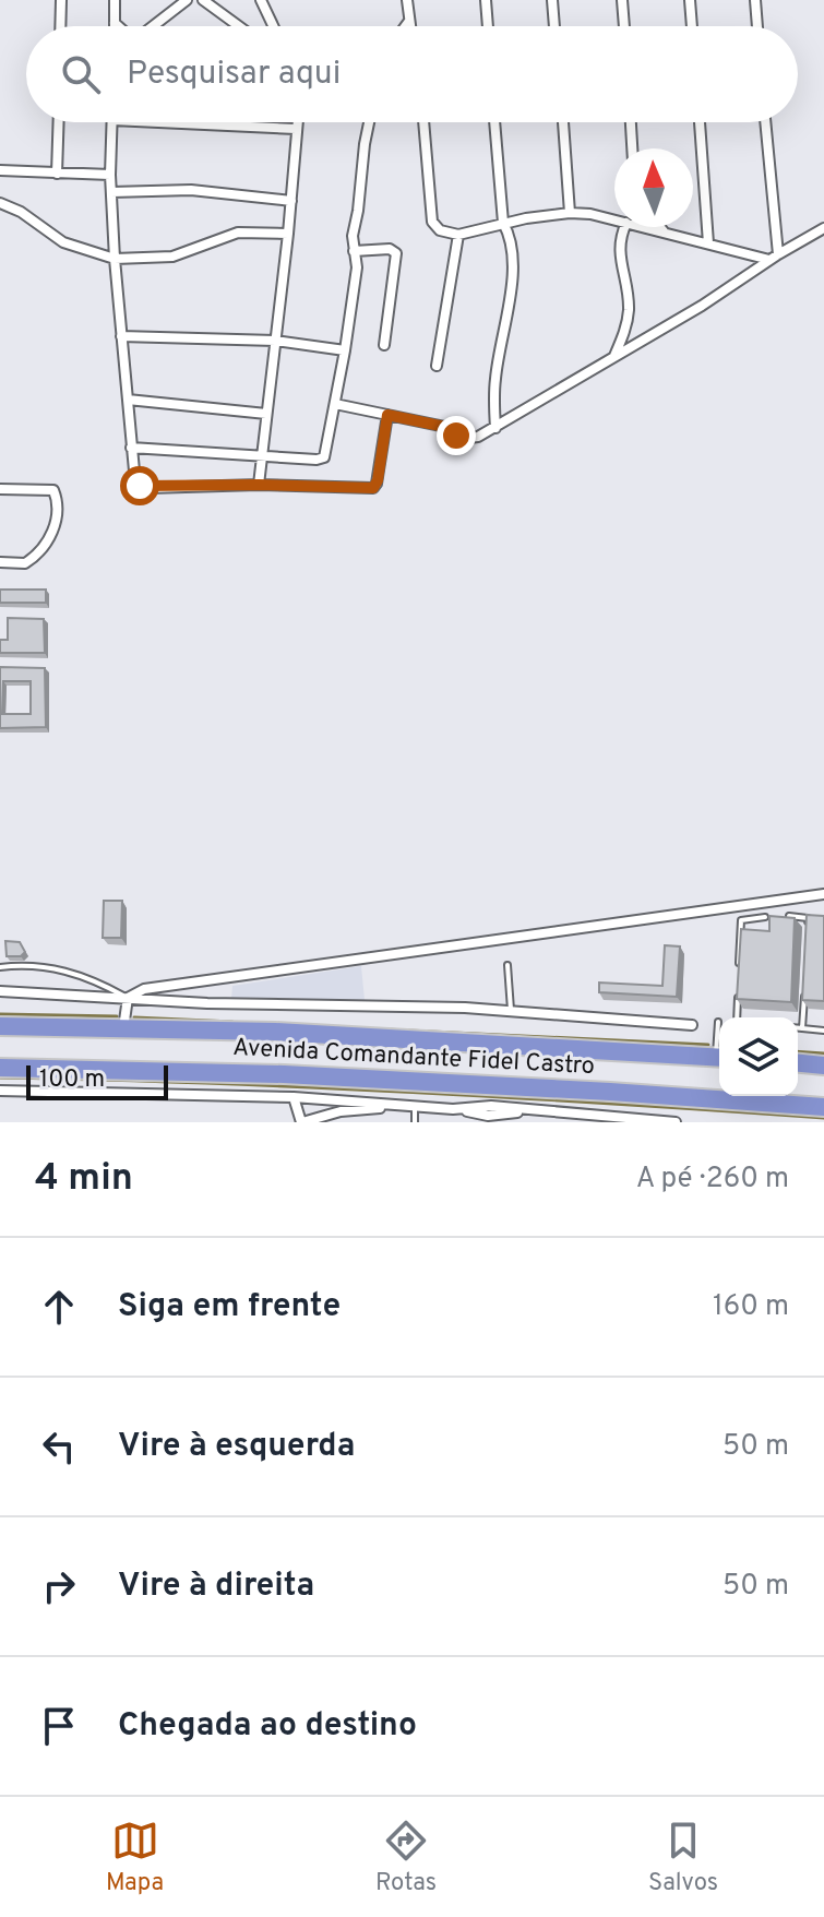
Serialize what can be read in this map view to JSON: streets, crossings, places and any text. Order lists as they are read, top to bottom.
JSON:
{
  "streets": {
    "highway": ["Avenida Comandante Fidel Castro"]
  },
  "scale_bar": "100 m",
  "north": "top",
  "page": {
    "search": "Pesquisar aqui",
    "scale": "100 m",
    "heading": ["4 min", "A pé · 260 m"],
    "list": [
      ["Siga em frente", "160 m"],
      ["Vire à esquerda", "50 m"],
      ["Vire à direita", "50 m"],
      "Chegada ao destino"
    ],
    "nav": ["Mapa", "Rotas", "Salvos"]
  }
}
